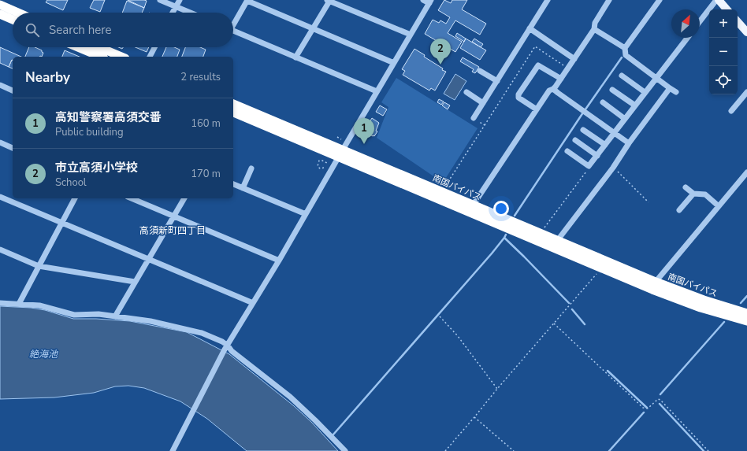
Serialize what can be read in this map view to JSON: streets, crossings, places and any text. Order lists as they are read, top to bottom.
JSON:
{
  "streets": {
    "highway": ["南国バイパス"]
  },
  "districts": ["高須新町四丁目"],
  "water": ["絶海池"],
  "north": "top right",
  "page": {
    "map_buttons": ["+", "−"],
    "search": "Search here",
    "pins": ["2", "1"],
    "heading": ["Nearby", "2 results"],
    "list": [
      {
        "mark": "1",
        "name": "高知警察署高須交番",
        "note": "Public building",
        "value": "160 m"
      },
      {
        "mark": "2",
        "name": "市立高須小学校",
        "note": "School",
        "value": "170 m"
      }
    ]
  }
}
